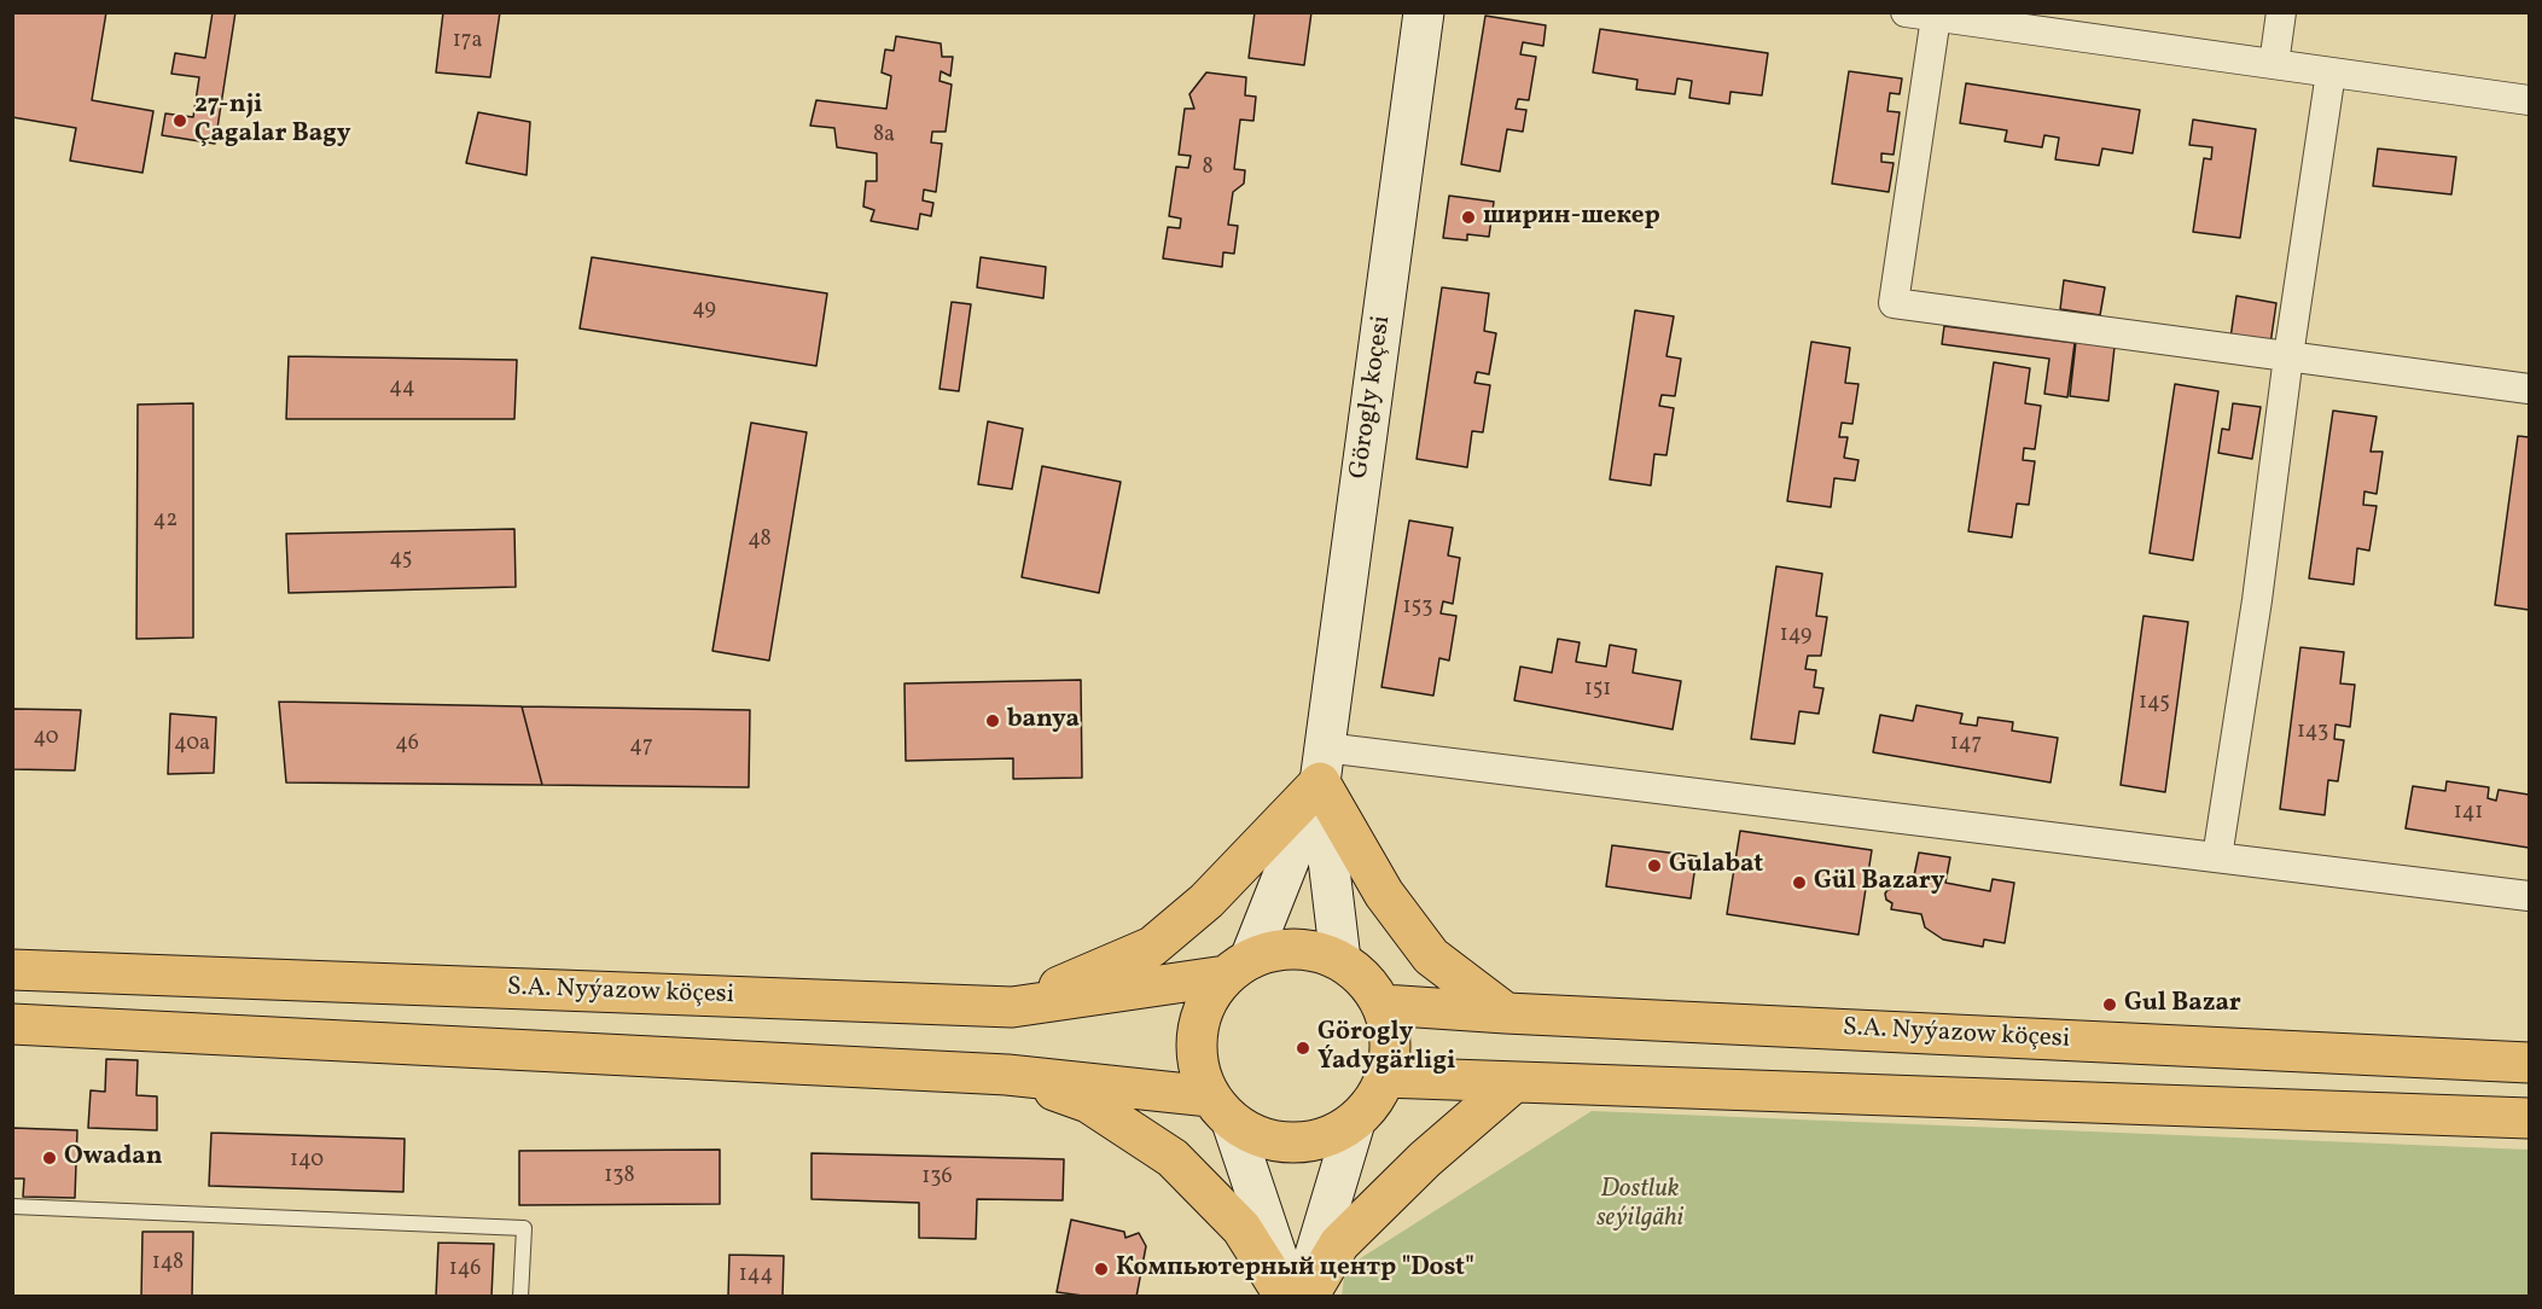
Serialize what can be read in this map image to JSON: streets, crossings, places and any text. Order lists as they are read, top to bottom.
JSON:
{
  "streets": {
    "main road": ["S.A. Nyýazow köçesi"],
    "street": ["Görogly koçesi"]
  },
  "parks": ["Dostluk seýilgähi"],
  "places": [
    "27-nji Çagalar Bagy",
    "ширин-шекер",
    "banya",
    "Gulabat",
    "Gül Bazary",
    "Gul Bazar",
    "Görogly Ýadygärligi",
    "Owadan",
    "Компьютерный центр \"Dost\""
  ],
  "house_numbers": [
    "17a",
    "8a",
    "8",
    "49",
    "44",
    "42",
    "48",
    "45",
    "153",
    "149",
    "151",
    "145",
    "143",
    "40",
    "40a",
    "46",
    "147",
    "47",
    "141",
    "140",
    "138",
    "136",
    "148",
    "146",
    "144"
  ]
}
